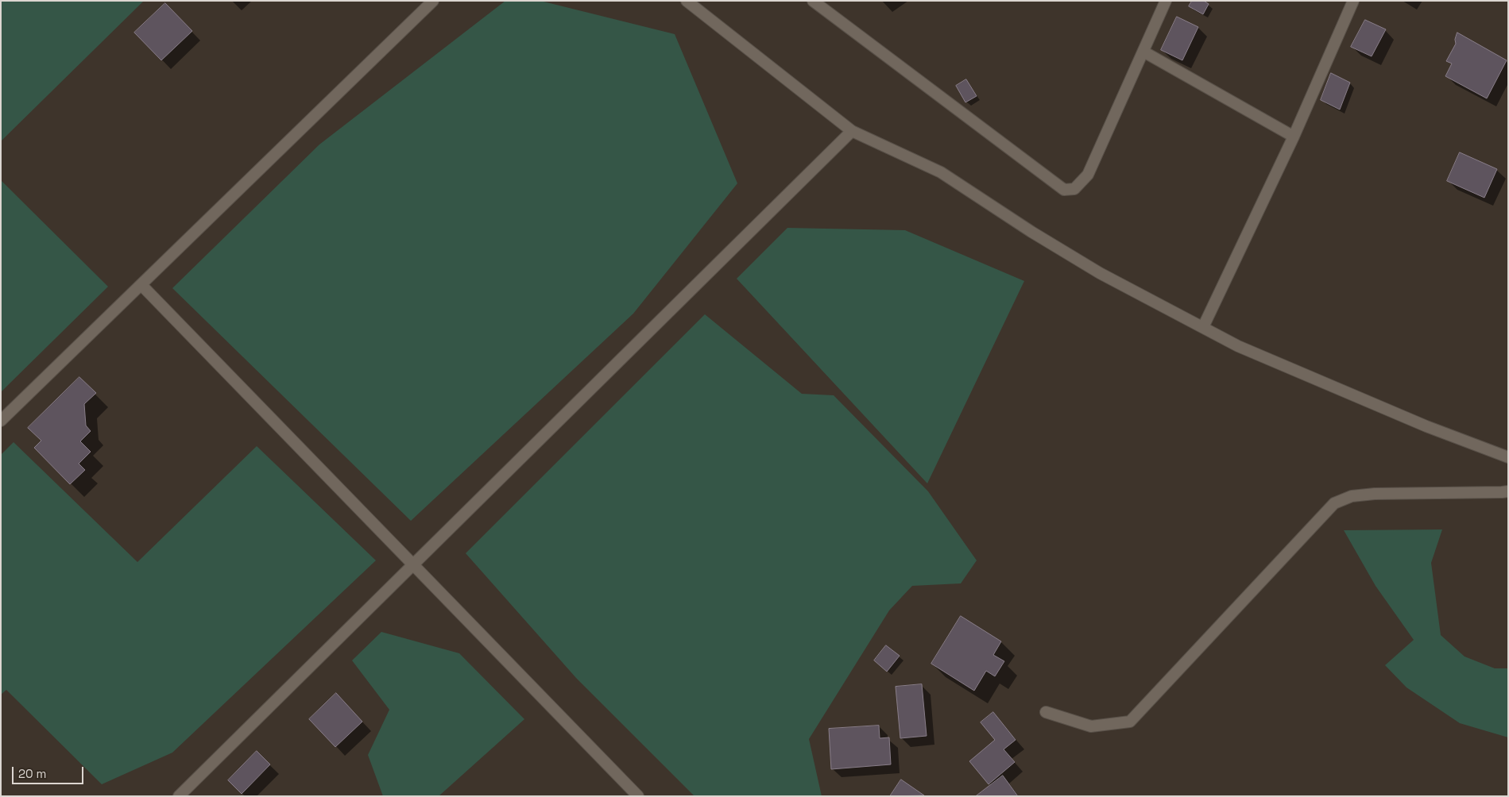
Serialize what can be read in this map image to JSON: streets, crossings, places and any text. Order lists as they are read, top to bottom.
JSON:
{
  "scale_bar": "20 m"
}
